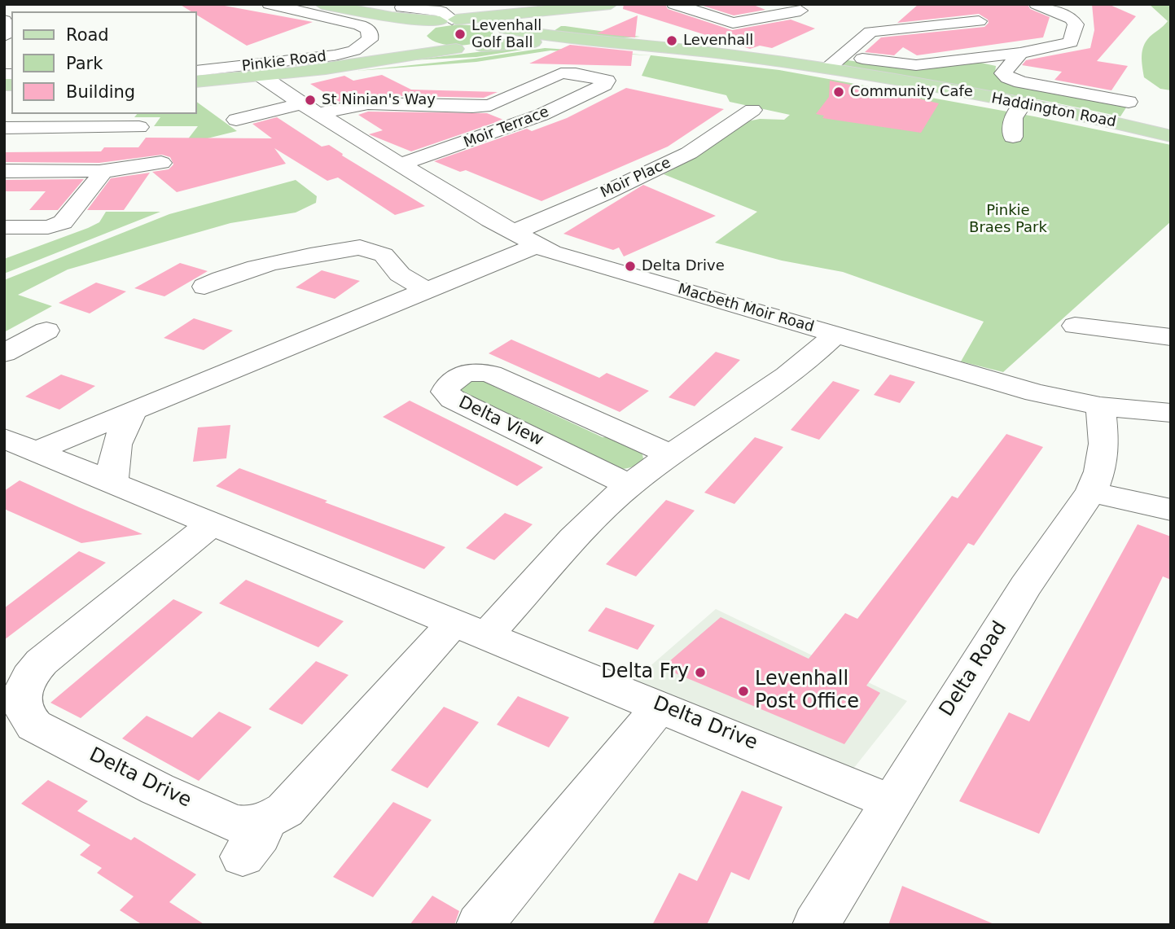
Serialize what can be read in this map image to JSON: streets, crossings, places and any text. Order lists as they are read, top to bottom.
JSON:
{
  "streets": {
    "main road": ["Pinkie Road", "Haddington Road"],
    "street": [
      "Moir Terrace",
      "Moir Place",
      "Macbeth Moir Road",
      "Delta View",
      "Delta Road",
      "Delta Drive"
    ]
  },
  "crossings": [
    ["Pinkie Road", "Haddington Road"],
    ["Pinkie Road", "Macbeth Moir Road"],
    ["Moir Terrace", "Macbeth Moir Road"],
    ["Moir Place", "Macbeth Moir Road"],
    ["Macbeth Moir Road", "Delta Road"],
    ["Delta Road", "Delta Drive"]
  ],
  "parks": ["Pinkie Braes Park"],
  "places": [
    "Levenhall Golf Ball",
    "Levenhall",
    "Community Cafe",
    "St Ninian's Way",
    "Delta Drive",
    "Delta Fry",
    "Levenhall Post Office"
  ],
  "legend": ["Road", "Park", "Building"]
}
